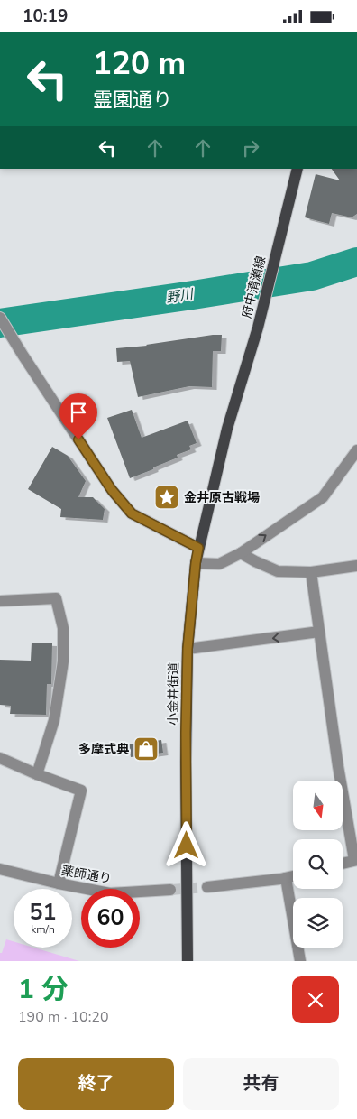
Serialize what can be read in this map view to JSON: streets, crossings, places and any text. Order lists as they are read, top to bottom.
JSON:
{
  "streets": {
    "main road": ["府中清瀬線", "小金井街道"],
    "street": ["薬師通り"]
  },
  "crossings": [
    ["府中清瀬線", "小金井街道"]
  ],
  "water": ["野川"],
  "places": {
    "place": ["金井原古戦場"],
    "shop": ["多摩式典"]
  },
  "north": "bottom",
  "page": {
    "status": "10:19",
    "turn": ["120 m", "霊園通り"],
    "speed": "51 km/h",
    "limit": "60",
    "heading": ["1 分", "190 m · 10:20"],
    "buttons": ["終了", "共有"]
  }
}
